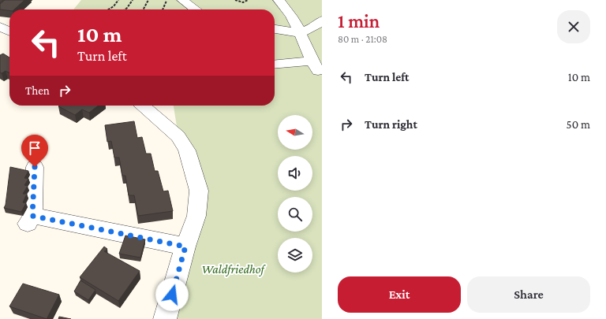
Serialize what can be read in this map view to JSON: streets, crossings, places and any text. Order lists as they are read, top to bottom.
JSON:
{
  "parks": ["Waldfriedhof"],
  "north": "left",
  "page": {
    "heading": ["1 min", "80 m · 21:08"],
    "turn": ["10 m", "Turn left"],
    "list": [
      {
        "name": "Turn left",
        "value": "10 m"
      },
      {
        "name": "Turn right",
        "value": "50 m"
      }
    ],
    "then": "Then",
    "buttons": ["Exit", "Share"]
  }
}
